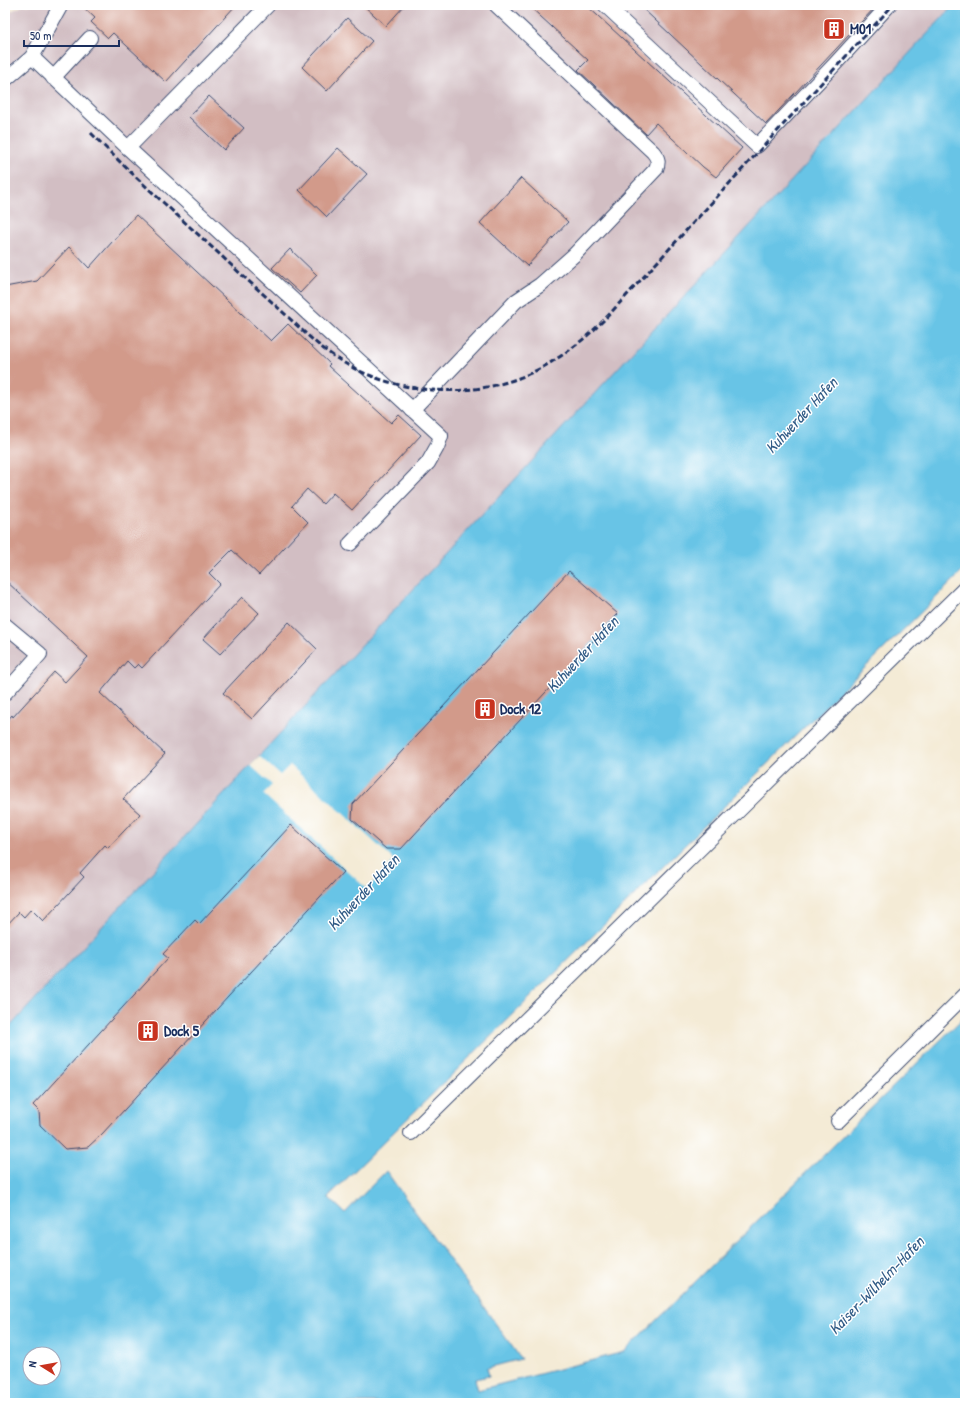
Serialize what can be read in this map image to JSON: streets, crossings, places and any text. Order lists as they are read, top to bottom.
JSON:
{
  "water": ["Kuhwerder Hafen", "Kaiser-Wilhelm-Hafen"],
  "places": {
    "building": ["M01", "Dock 12", "Dock 5"]
  },
  "scale_bar": "50 m",
  "north": "left"
}
